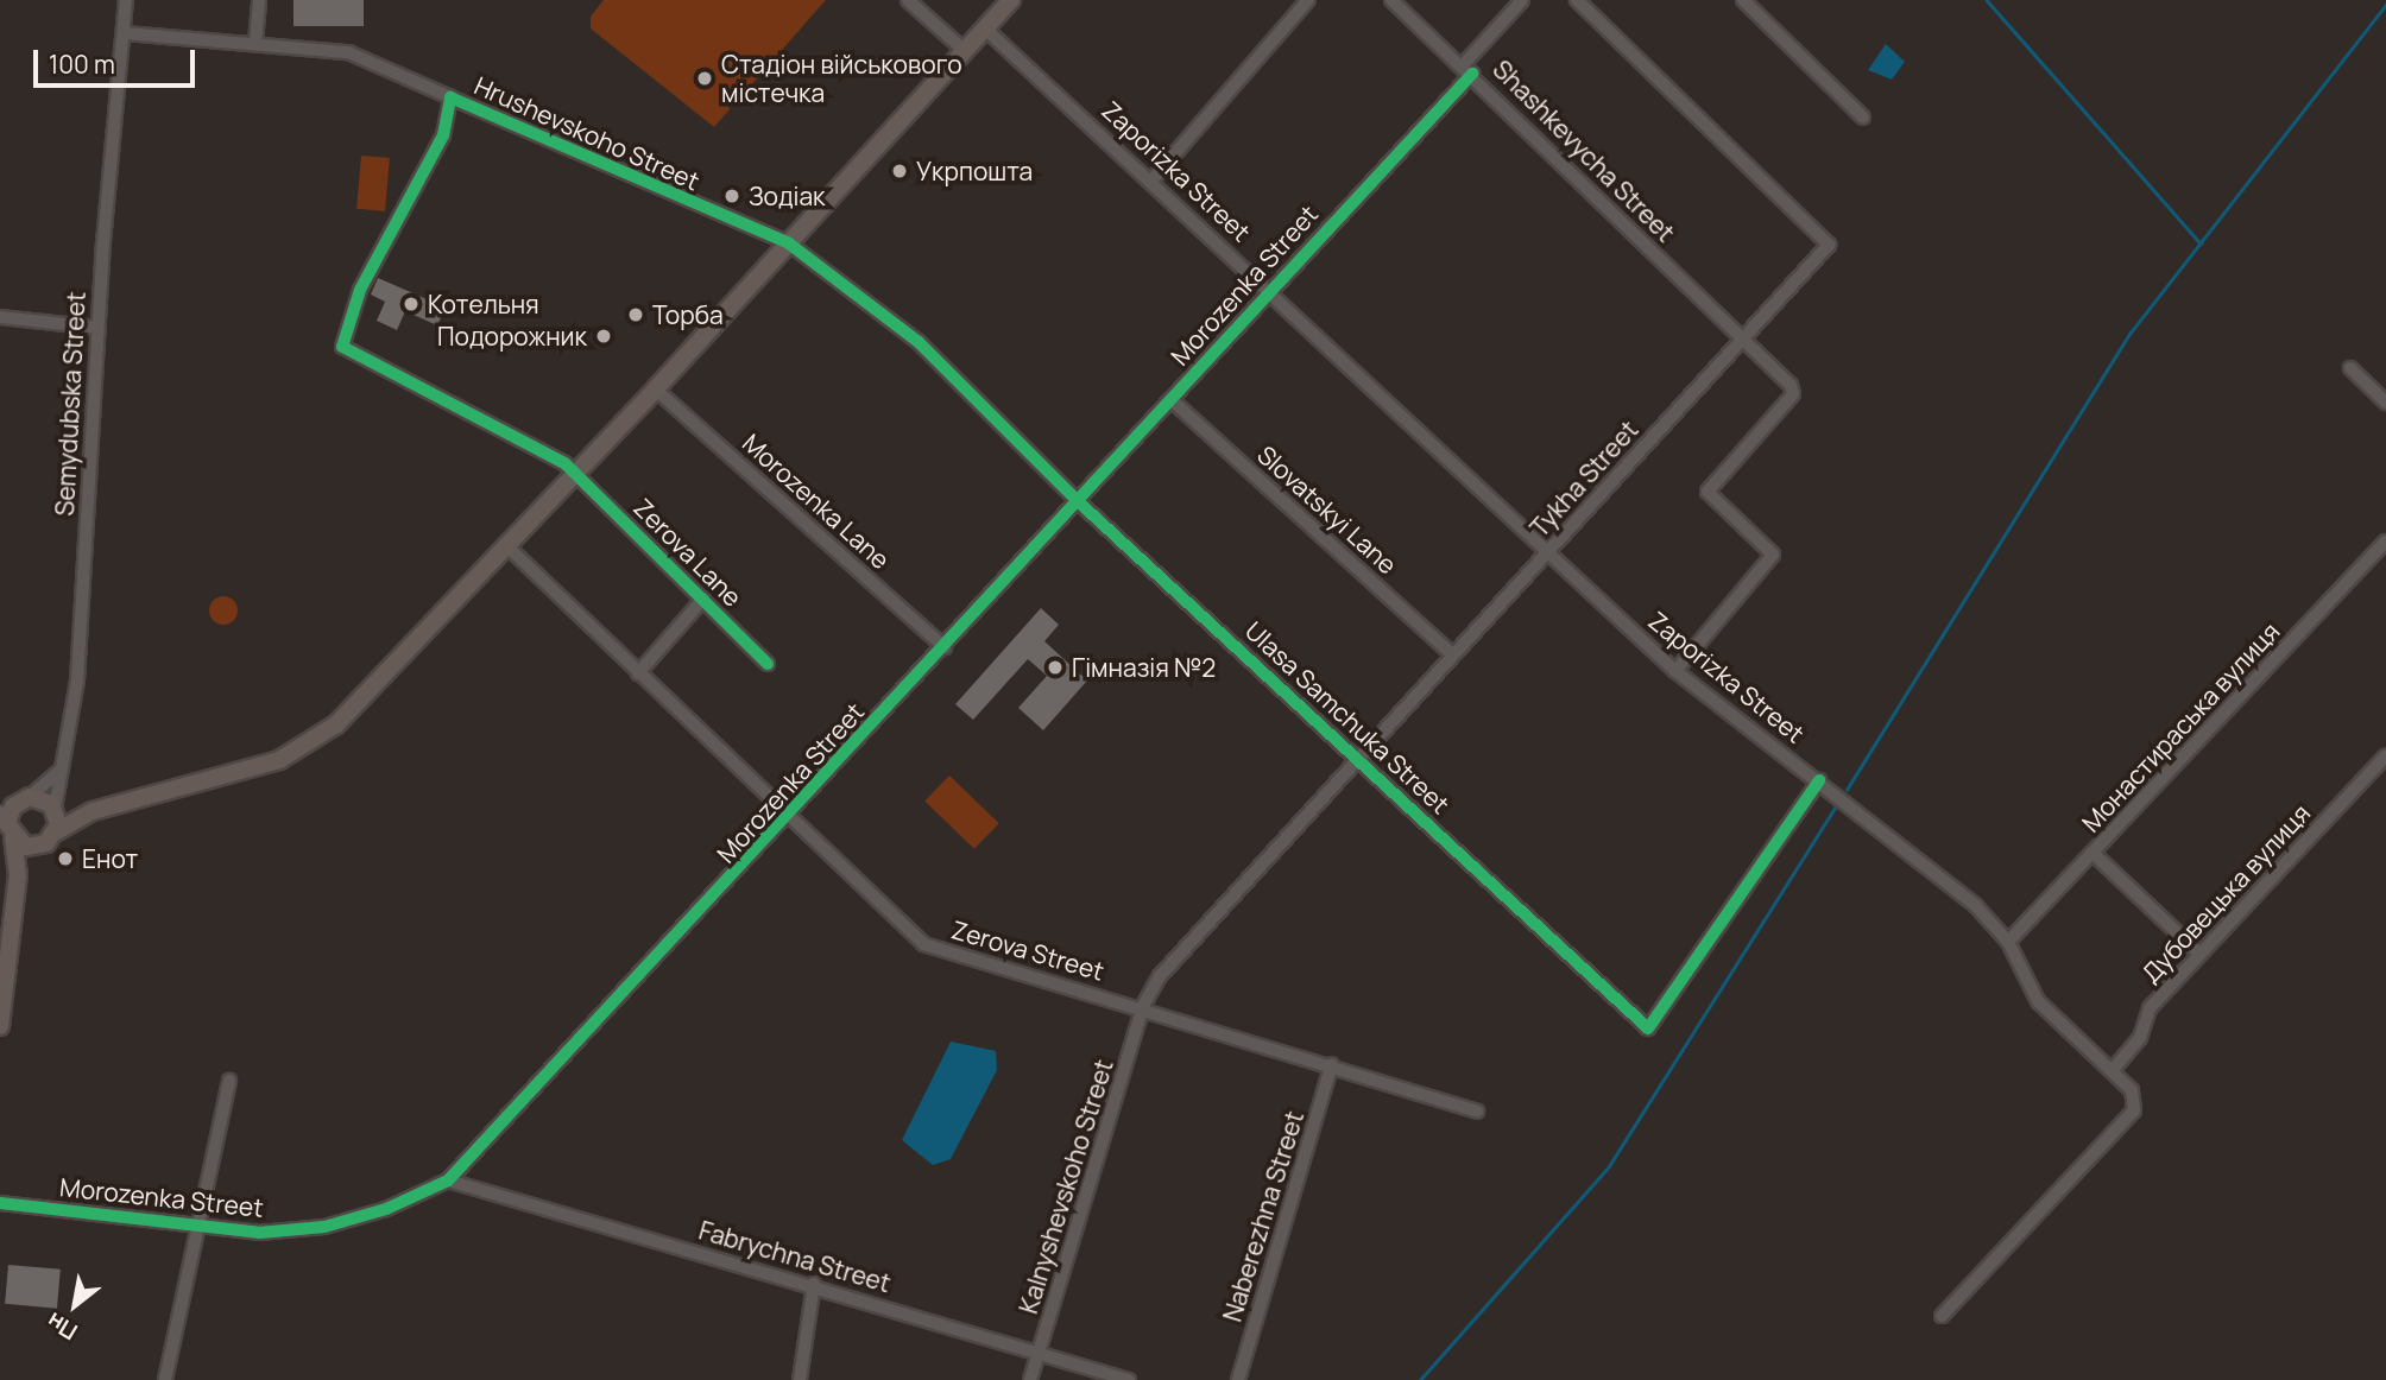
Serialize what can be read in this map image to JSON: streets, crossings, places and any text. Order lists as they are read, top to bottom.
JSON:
{
  "streets": {
    "street": [
      "Hrushevskoho Street",
      "Shashkevycha Street",
      "Zaporizka Street",
      "Morozenka Street",
      "Semydubska Street",
      "Tykha Street",
      "Morozenka Lane",
      "Slovatskyi Lane",
      "Zerova Lane",
      "Ulasa Samchuka Street",
      "Монастираська вулиця",
      "Дубовецька вулиця",
      "Zerova Street",
      "Kalnyshevskoho Street",
      "Naberezhna Street",
      "Fabrychna Street"
    ]
  },
  "crossings": [
    ["Hrushevskoho Street", "Semydubska Street"],
    ["Hrushevskoho Street", "Zerova Lane"],
    ["Hrushevskoho Street", "Ulasa Samchuka Street"],
    ["Shashkevycha Street", "Zaporizka Street"],
    ["Shashkevycha Street", "Morozenka Street"],
    ["Shashkevycha Street", "Tykha Street"],
    ["Zaporizka Street", "Morozenka Street"],
    ["Zaporizka Street", "Tykha Street"],
    ["Zaporizka Street", "Ulasa Samchuka Street"],
    ["Zaporizka Street", "Монастираська вулиця"],
    ["Zaporizka Street", "Дубовецька вулиця"],
    ["Morozenka Street", "Morozenka Lane"],
    ["Morozenka Street", "Slovatskyi Lane"],
    ["Morozenka Street", "Ulasa Samchuka Street"],
    ["Morozenka Street", "Zerova Street"],
    ["Morozenka Street", "Fabrychna Street"],
    ["Tykha Street", "Slovatskyi Lane"],
    ["Tykha Street", "Ulasa Samchuka Street"],
    ["Tykha Street", "Zerova Street"],
    ["Tykha Street", "Kalnyshevskoho Street"],
    ["Zerova Lane", "Zerova Street"],
    ["Zerova Street", "Kalnyshevskoho Street"],
    ["Zerova Street", "Naberezhna Street"],
    ["Kalnyshevskoho Street", "Fabrychna Street"]
  ],
  "places": [
    "Стадіон військового містечка",
    "Укрпошта",
    "Зодіак",
    "Котельня",
    "Торба",
    "Подорожник",
    "Гімназія №2",
    "Енот"
  ],
  "scale_bar": "100 m",
  "north": "bottom left"
}
